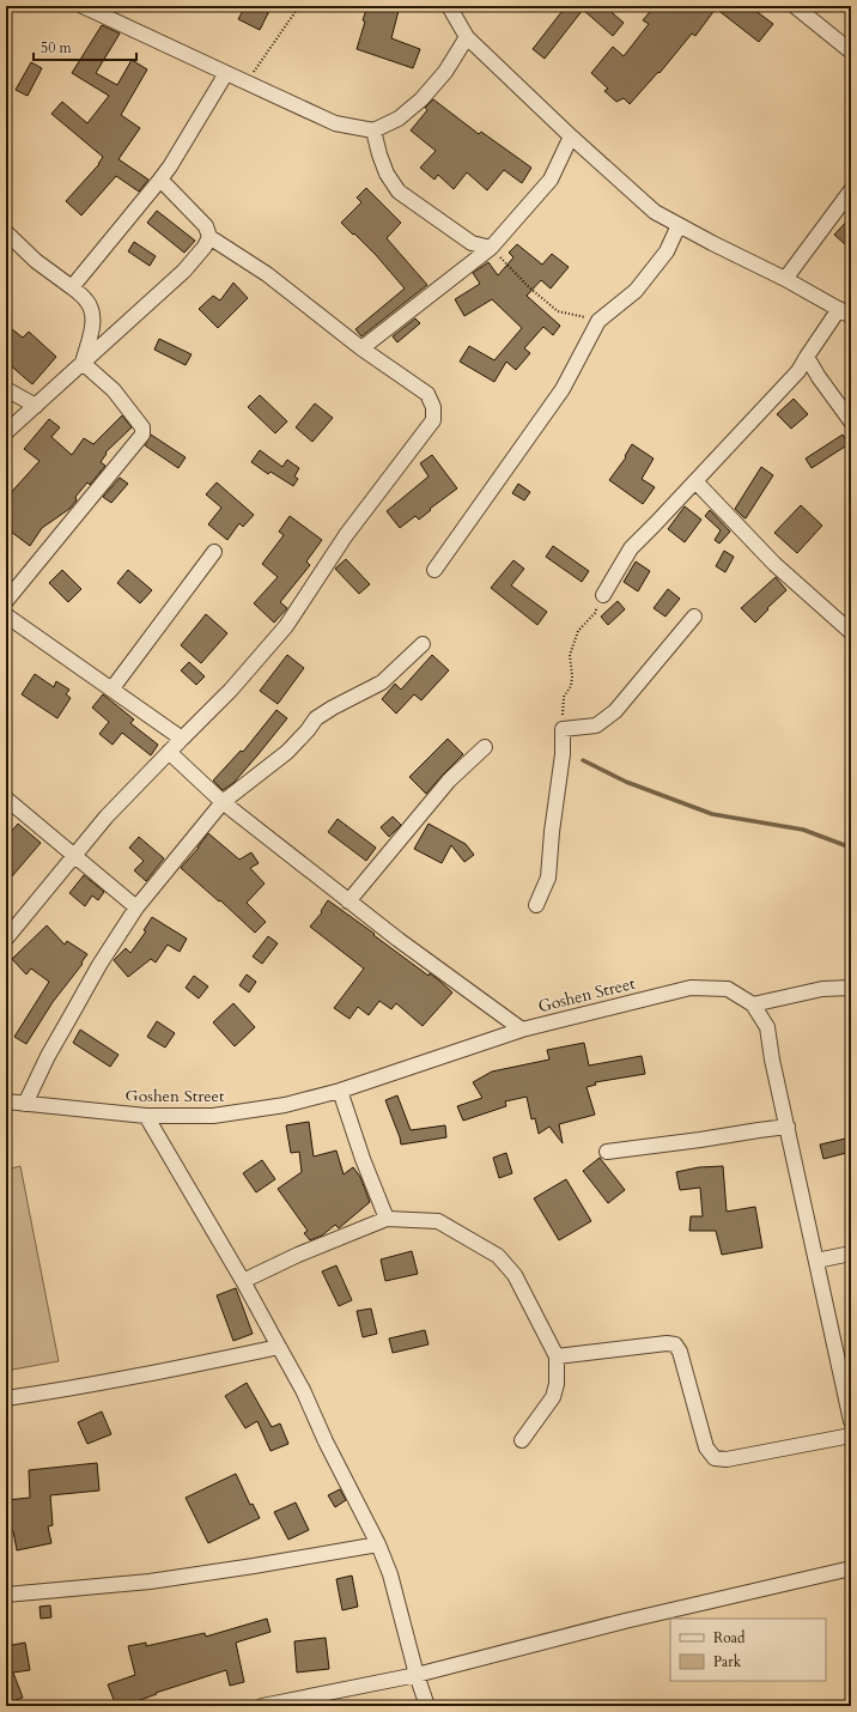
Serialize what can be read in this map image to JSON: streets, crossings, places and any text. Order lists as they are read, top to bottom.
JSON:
{
  "streets": {
    "street": ["Goshen Street"]
  },
  "legend": ["Road", "Park"],
  "scale_bar": "50 m"
}
